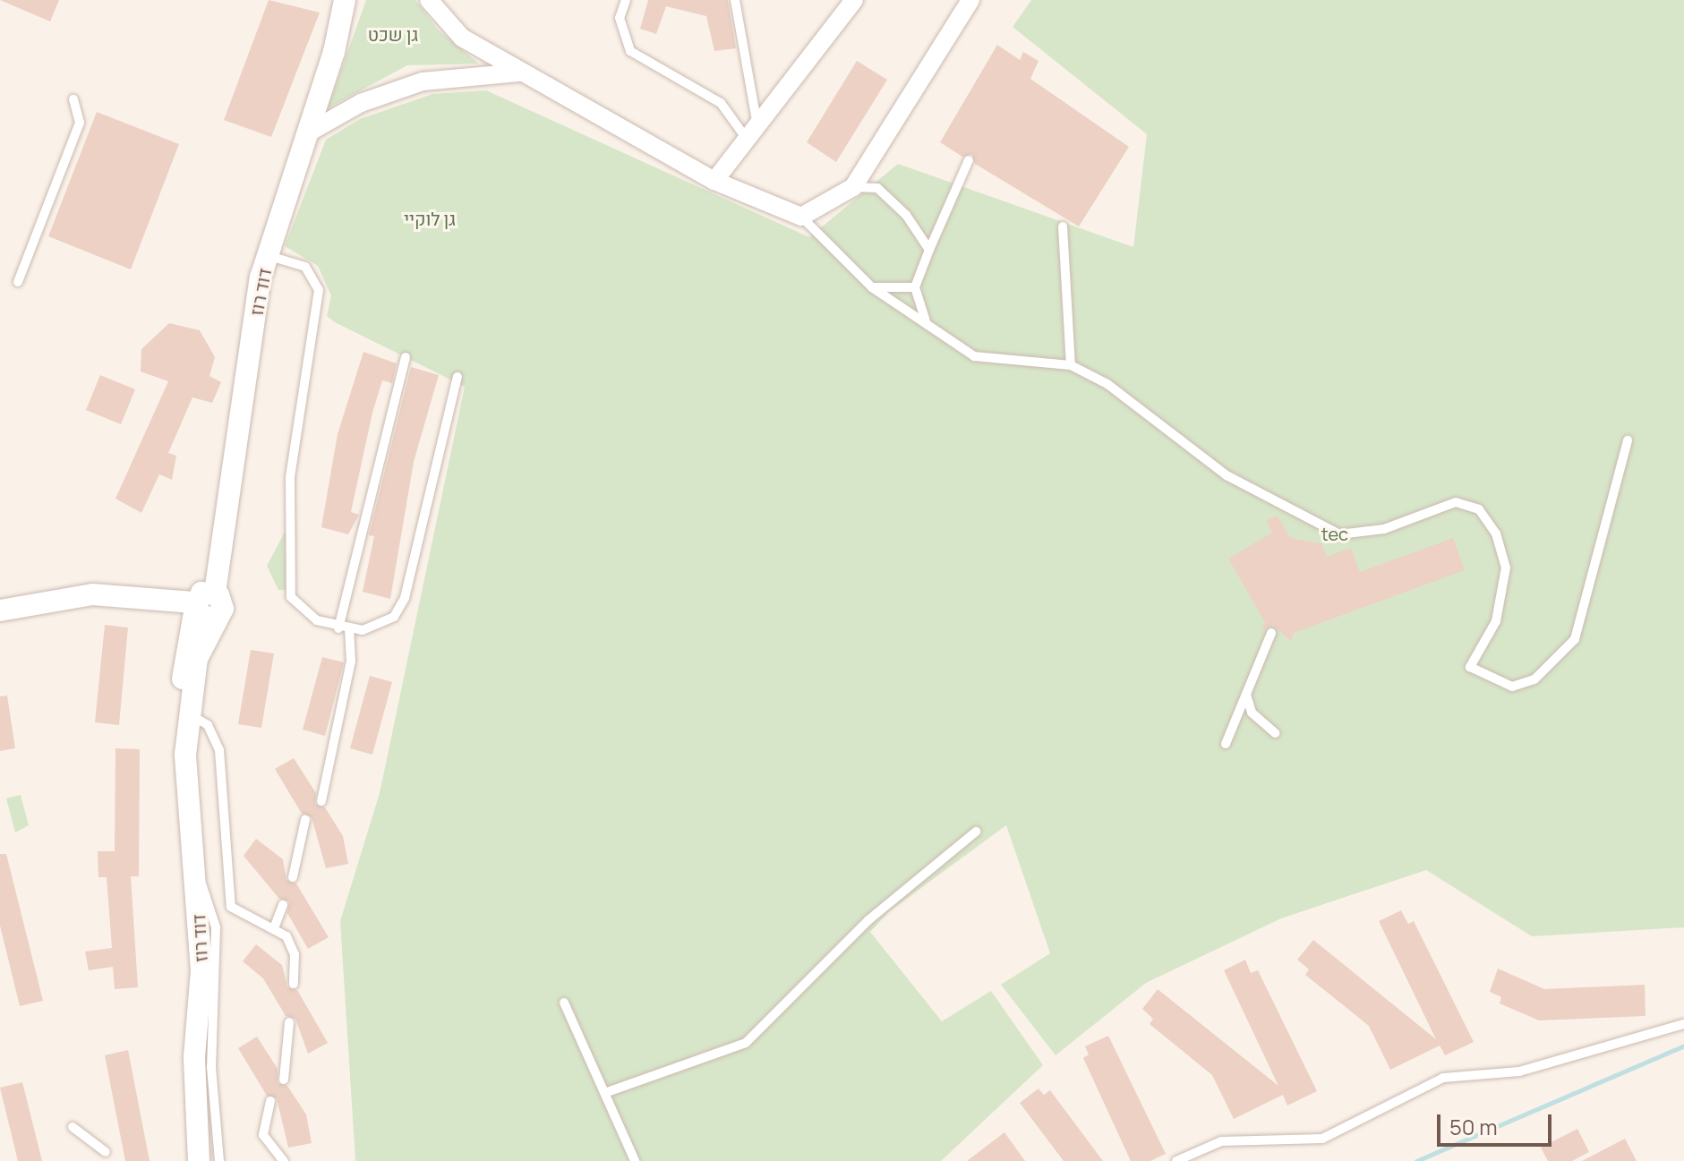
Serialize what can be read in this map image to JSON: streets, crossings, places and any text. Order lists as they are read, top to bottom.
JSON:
{
  "streets": {
    "street": ["דוד רוז"]
  },
  "parks": ["גן שכט", "גן לוקיי", "tec"],
  "scale_bar": "50 m"
}
